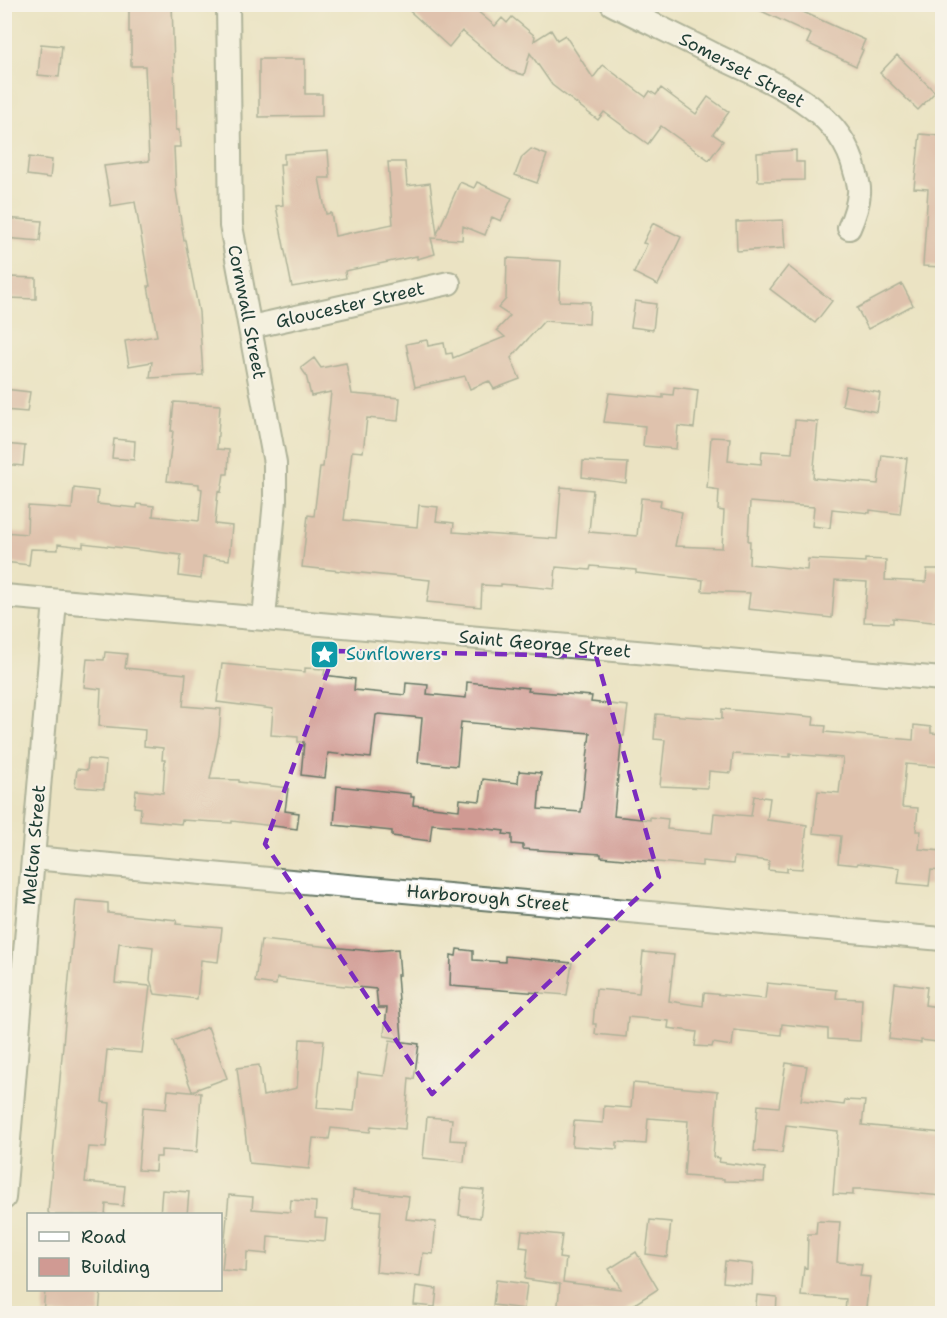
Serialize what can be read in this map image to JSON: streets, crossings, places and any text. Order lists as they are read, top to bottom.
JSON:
{
  "streets": {
    "street": [
      "Somerset Street",
      "Gloucester Street",
      "Cornwall Street",
      "Saint George Street",
      "Melton Street",
      "Harborough Street"
    ]
  },
  "crossings": [
    ["Gloucester Street", "Cornwall Street"],
    ["Cornwall Street", "Saint George Street"],
    ["Saint George Street", "Melton Street"],
    ["Melton Street", "Harborough Street"]
  ],
  "places": {
    "place": ["Sunflowers"]
  },
  "legend": ["Road", "Building"]
}
